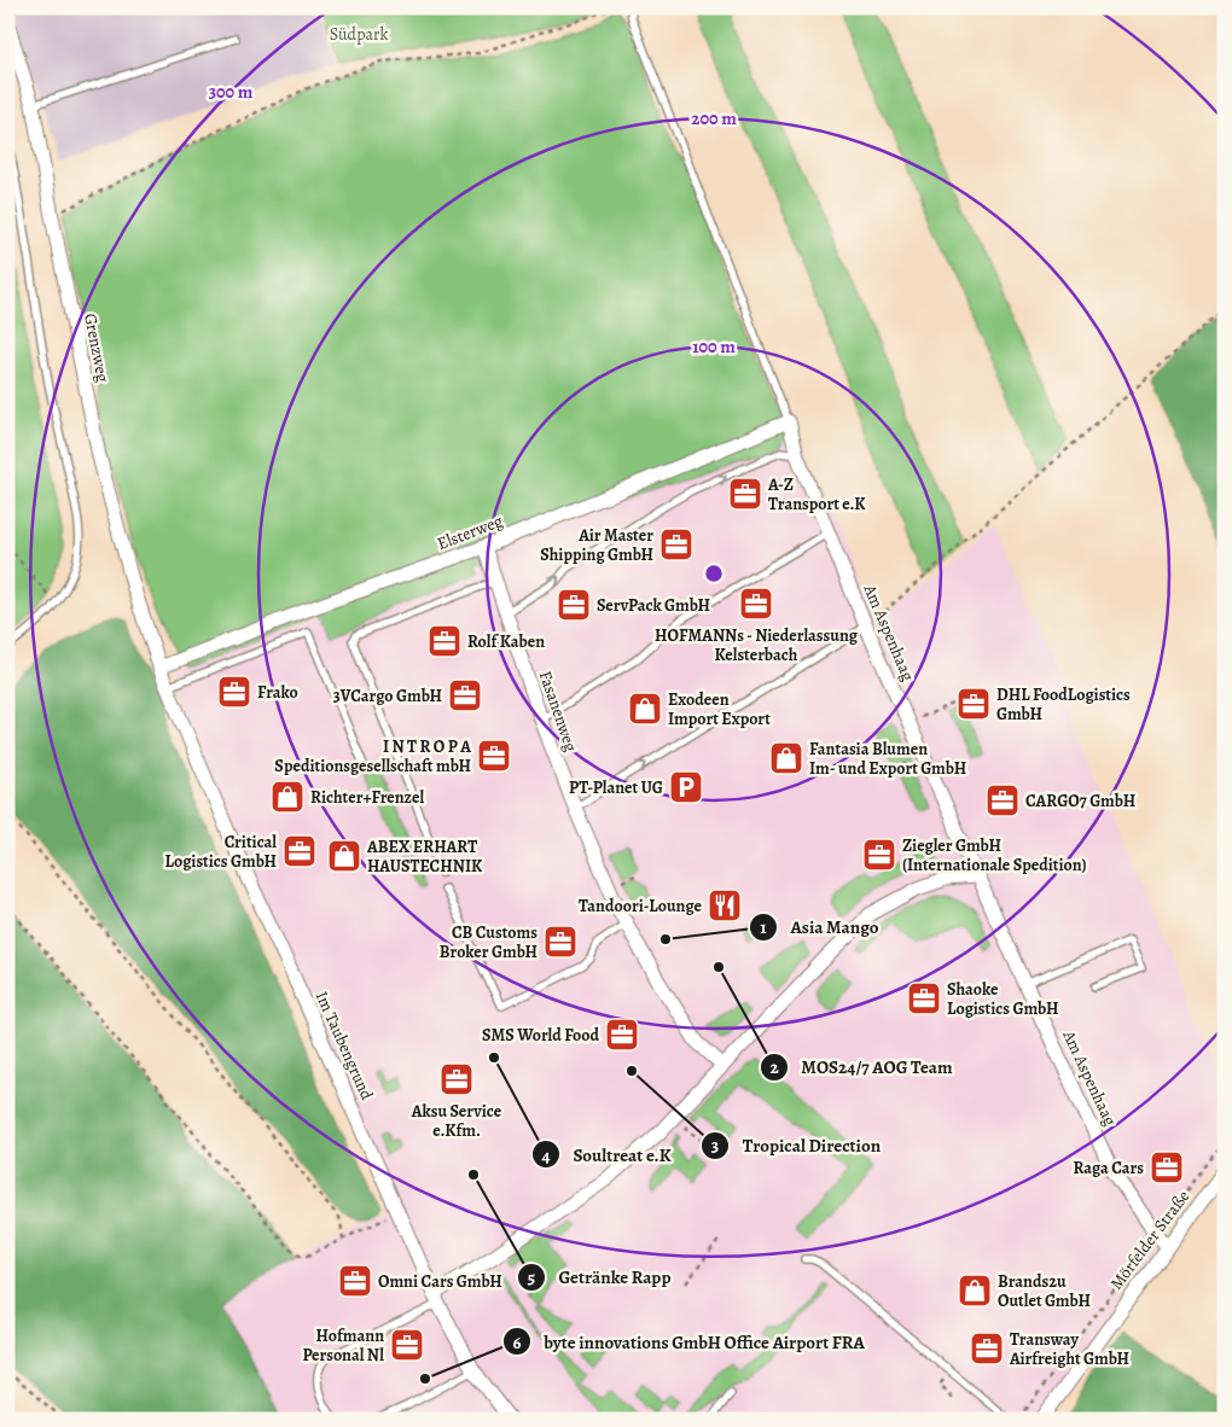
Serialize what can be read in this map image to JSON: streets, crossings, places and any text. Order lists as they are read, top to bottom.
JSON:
{
  "streets": {
    "street": [
      "Grenzweg",
      "Elsterweg",
      "Am Aspenhaag",
      "Fasanenweg",
      "Im Taubengrund",
      "Mörfelder Straße"
    ]
  },
  "crossings": [
    ["Grenzweg", "Elsterweg"],
    ["Grenzweg", "Im Taubengrund"],
    ["Elsterweg", "Am Aspenhaag"],
    ["Elsterweg", "Fasanenweg"],
    ["Elsterweg", "Im Taubengrund"],
    ["Am Aspenhaag", "Mörfelder Straße"]
  ],
  "parks": ["Südpark"],
  "places": {
    "office": [
      "A-Z Transport e.K",
      "Air Master Shipping GmbH",
      "HOFMANNs - Niederlassung Kelsterbach",
      "ServPack GmbH",
      "Rolf Kaben",
      "Frako",
      "3VCargo GmbH",
      "DHL FoodLogistics GmbH",
      "I N T R O P A Speditionsgesellschaft mbH",
      "CARGO7 GmbH",
      "Critical Logistics GmbH",
      "Ziegler GmbH (Internationale Spedition)",
      "CB Customs Broker GmbH",
      "Shaoke Logistics GmbH",
      "SMS World Food",
      "Aksu Service e.Kfm.",
      "Raga Cars",
      "Omni Cars GmbH",
      "Hofmann Personal Nl",
      "Transway Airfreight GmbH"
    ],
    "shop": [
      "Exodeen Import Export",
      "Fantasia Blumen Im- und Export GmbH",
      "Richter+Frenzel",
      "ABEX ERHART HAUSTECHNIK",
      "Brands2u Outlet GmbH"
    ],
    "parking": ["PT-Planet UG"],
    "restaurant": ["Tandoori-Lounge"],
    "other": [
      "Asia Mango",
      "MOS24/7 AOG Team",
      "Soultreat e.K",
      "Tropical Direction",
      "Getränke Rapp",
      "byte innovations GmbH Office Airport FRA"
    ]
  },
  "rings": ["300 m", "200 m", "100 m"]
}
